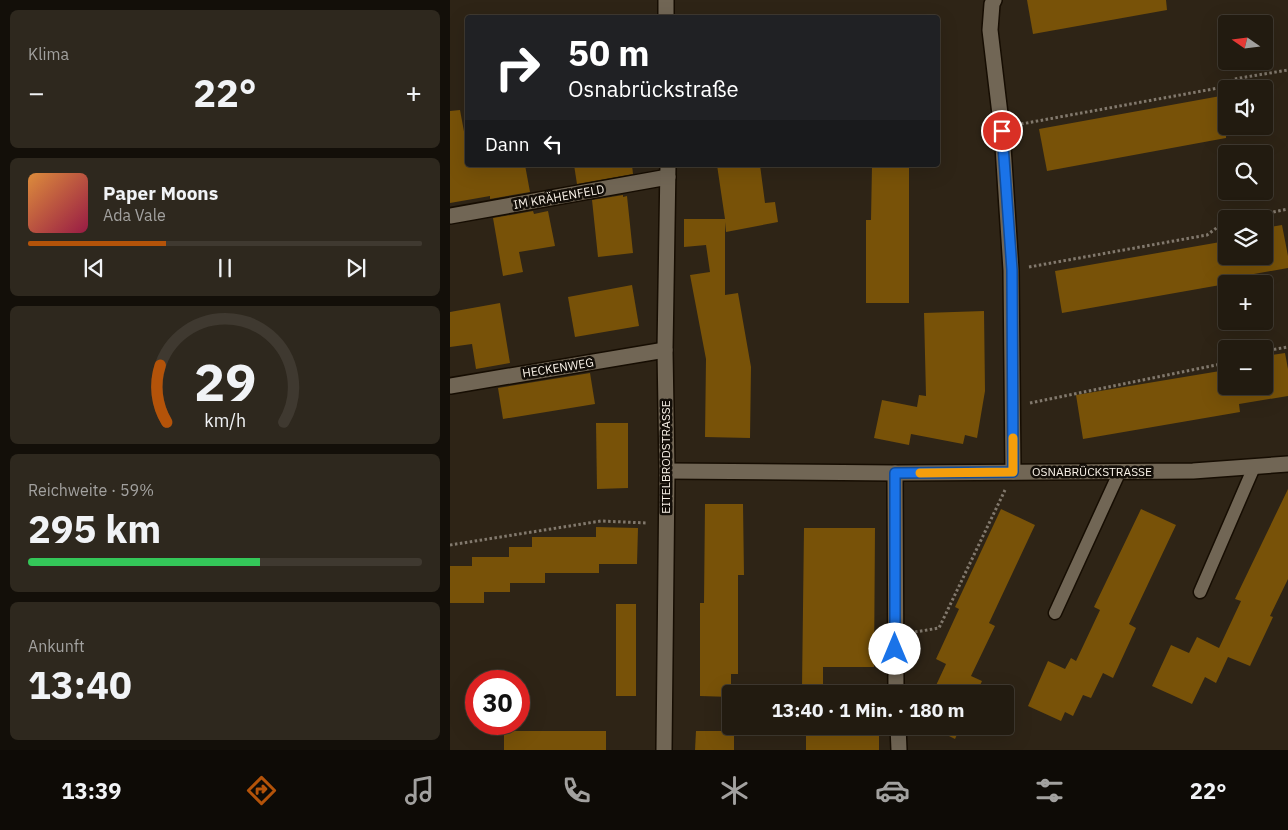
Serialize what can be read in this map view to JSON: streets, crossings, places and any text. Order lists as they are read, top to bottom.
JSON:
{
  "streets": {
    "street": [
      "IM KRÄHENFELD",
      "HECKENWEG",
      "EITELBRODSTRASSE",
      "OSNABRÜCKSTRASSE"
    ]
  },
  "crossings": [
    ["IM KRÄHENFELD", "EITELBRODSTRASSE"],
    ["HECKENWEG", "EITELBRODSTRASSE"],
    ["EITELBRODSTRASSE", "OSNABRÜCKSTRASSE"]
  ],
  "north": "left",
  "page": {
    "tile": [
      "Klima",
      ["Reichweite · 59%", "295 km"],
      ["Ankunft", "13:40"]
    ],
    "map_buttons": ["+", "−"],
    "turn": ["50 m", "Osnabrückstraße"],
    "heat": ["−", "22°", "+"],
    "then": "Dann",
    "song": ["Paper Moons", "Ada Vale"],
    "limit": "30",
    "trip": "13:40 · 1 Min. · 180 m",
    "tabs": ["13:39", "22°"],
    "gauge": ["29", "km/h"]
  }
}
